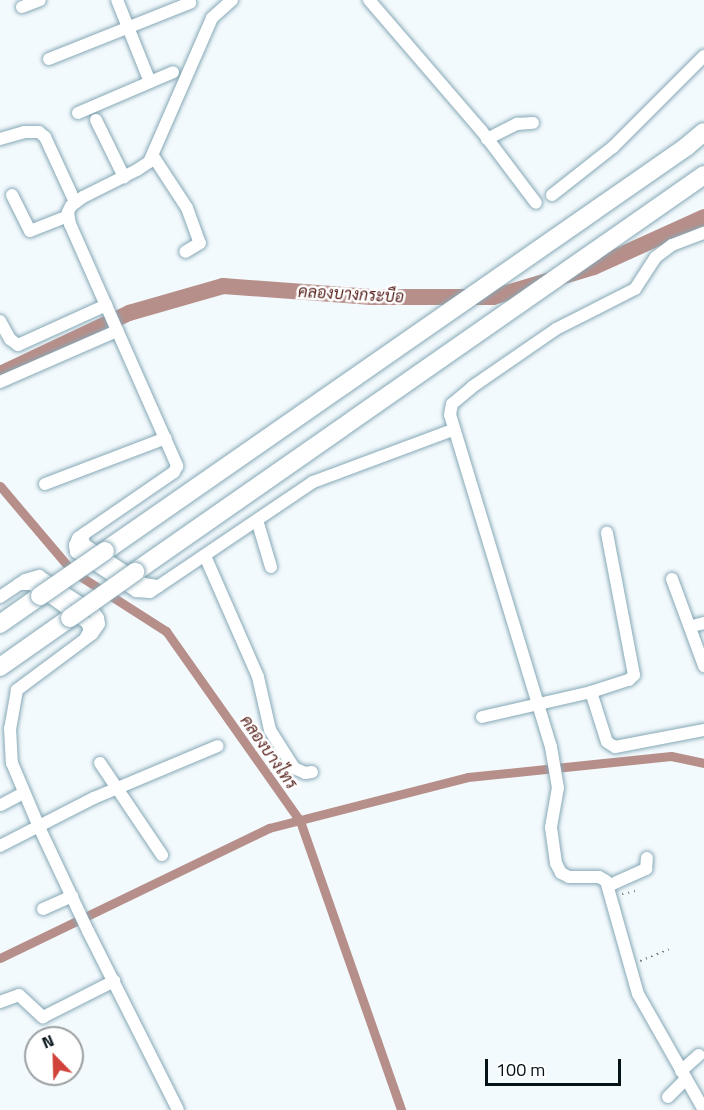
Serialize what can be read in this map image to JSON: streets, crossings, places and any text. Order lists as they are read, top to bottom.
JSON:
{
  "water": ["คลองบางกระบือ", "คลองบางไทร"],
  "scale_bar": "100 m",
  "north": "top left"
}
